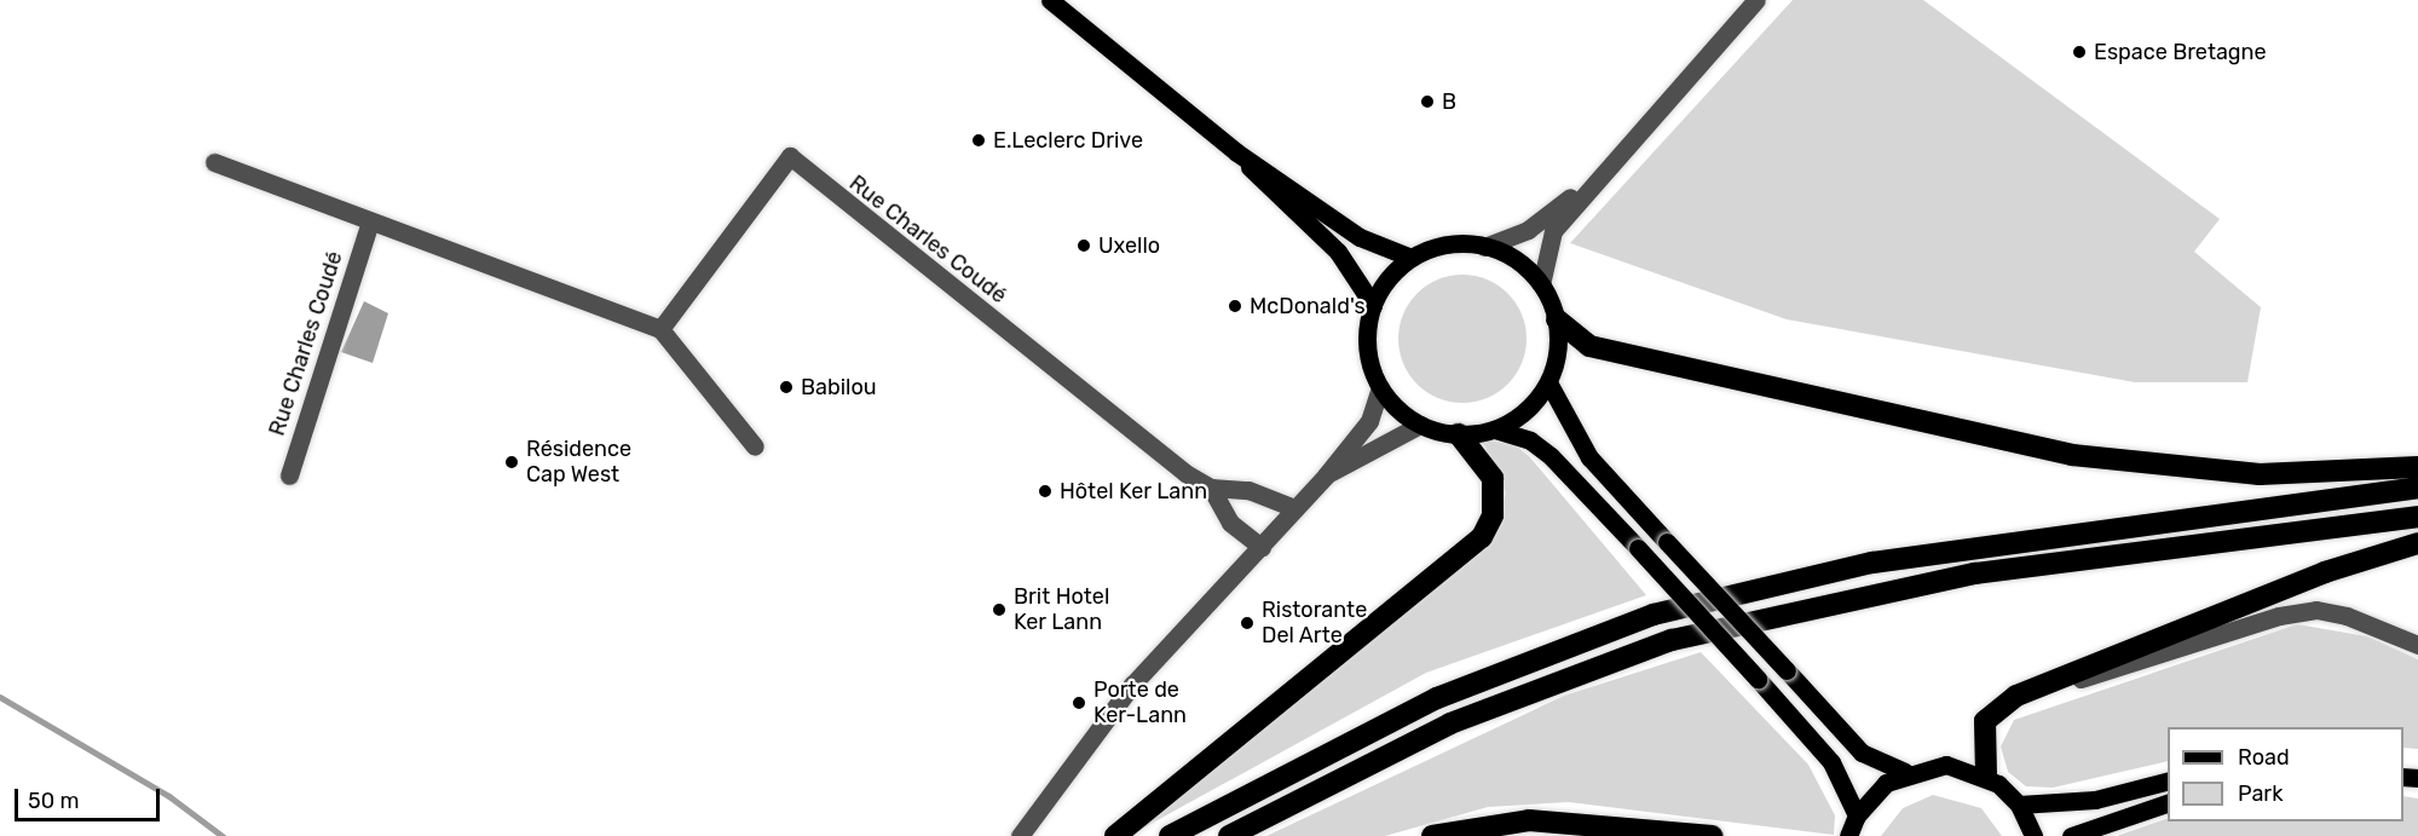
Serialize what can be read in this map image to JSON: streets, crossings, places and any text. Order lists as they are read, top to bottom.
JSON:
{
  "streets": {
    "street": ["Rue Charles Coudé"]
  },
  "places": [
    "Espace Bretagne",
    "B",
    "E.Leclerc Drive",
    "Uxello",
    "McDonald's",
    "Babilou",
    "Résidence Cap West",
    "Hôtel Ker Lann",
    "Brit Hotel Ker Lann",
    "Ristorante Del Arte",
    "Porte de Ker-Lann"
  ],
  "legend": ["Road", "Park"],
  "scale_bar": "50 m"
}
